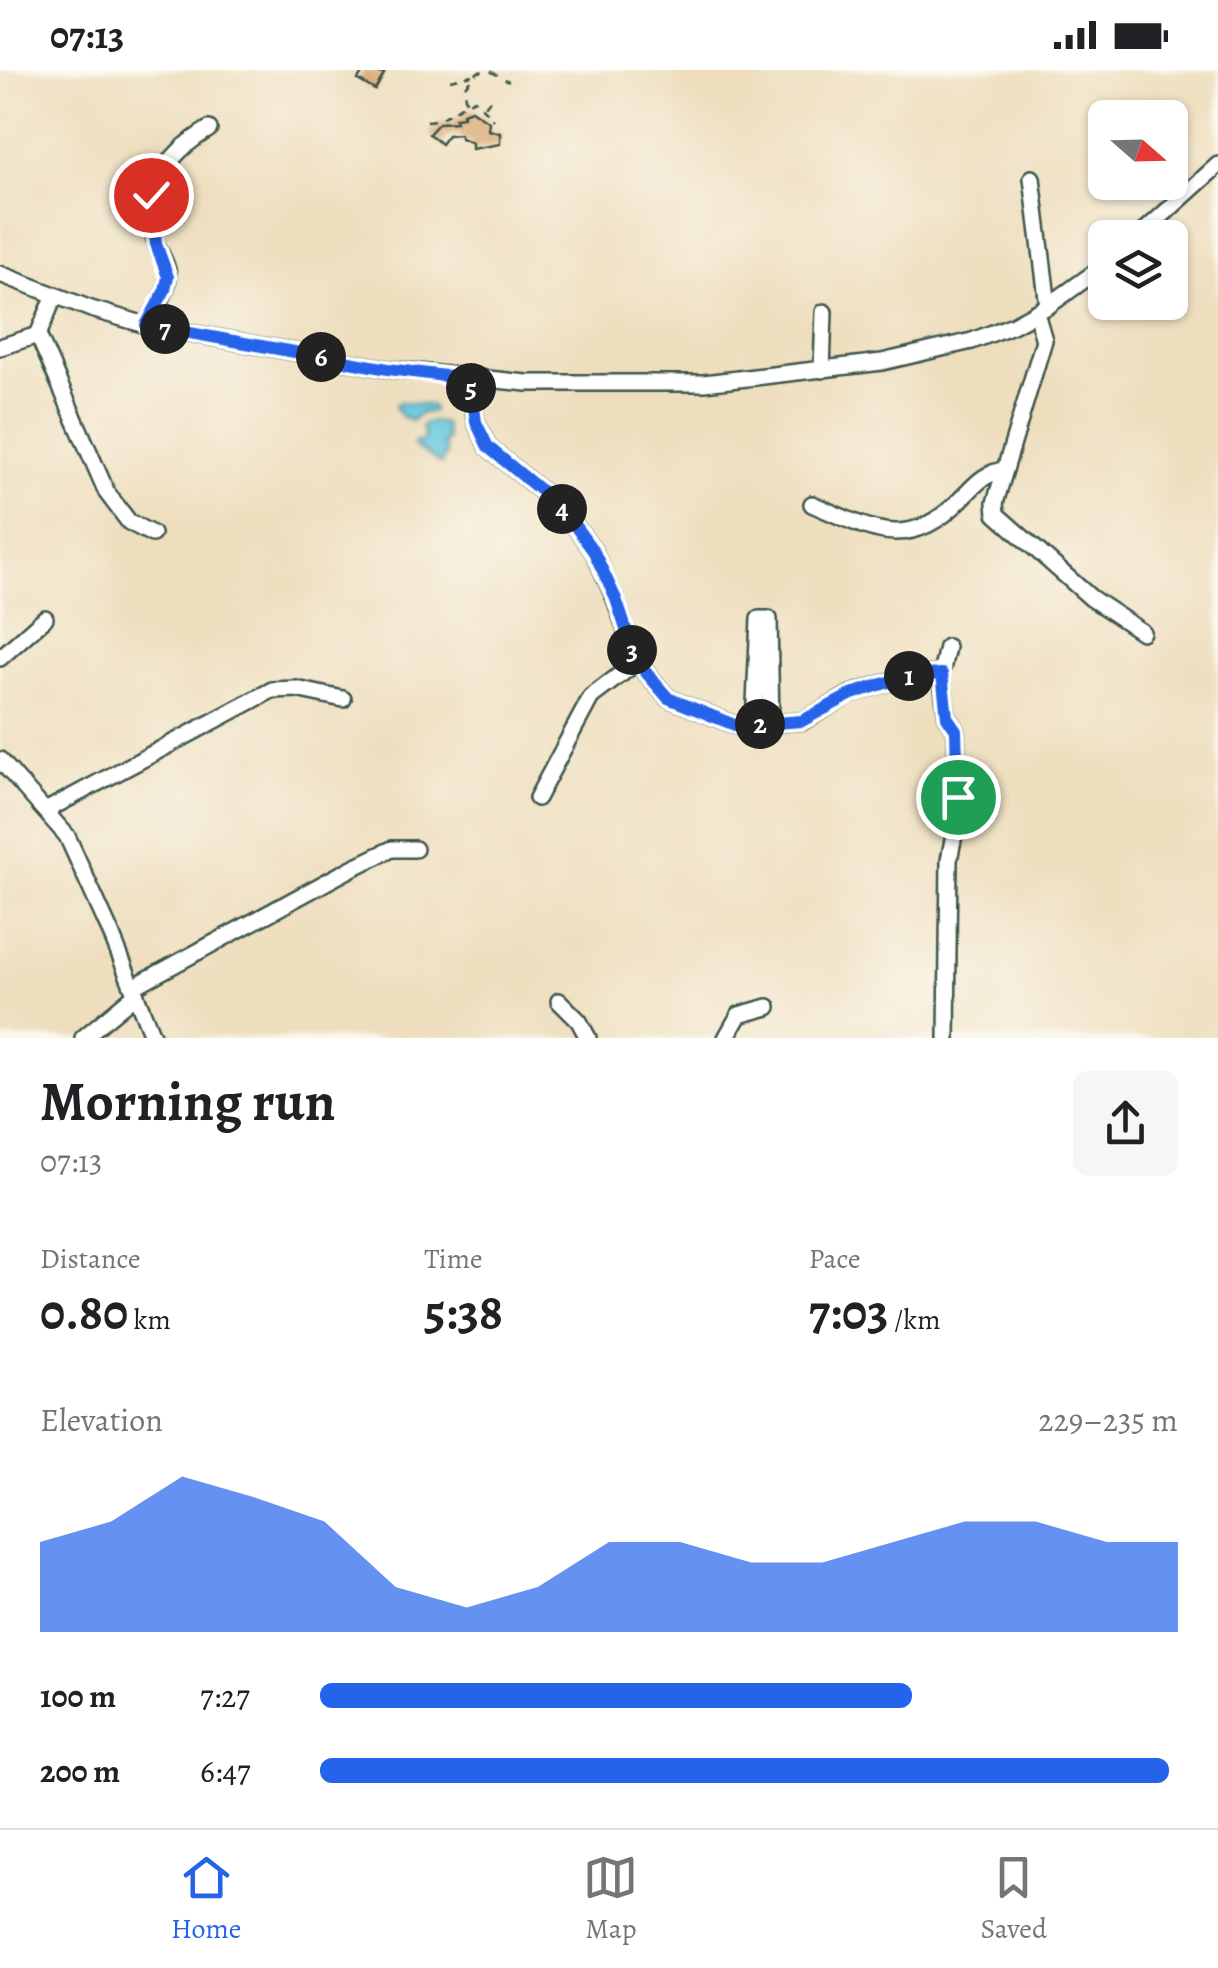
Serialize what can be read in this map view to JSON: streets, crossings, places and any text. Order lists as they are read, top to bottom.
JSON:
{
  "north": "right",
  "page": {
    "status": "07:13",
    "pins": [
      "7",
      "6",
      "5",
      "4",
      "3",
      "1",
      "2"
    ],
    "heading": ["Morning run", "07:13"],
    "stats": [
      ["Distance", "0.80 km"],
      ["Time", "5:38"],
      ["Pace", "7:03 /km"]
    ],
    "chart": ["Elevation", "229–235 m"],
    "list": [
      {
        "name": "100 m",
        "note": "7:27"
      },
      {
        "name": "200 m",
        "note": "6:47"
      }
    ],
    "tabs": ["Home", "Map", "Saved"]
  }
}
